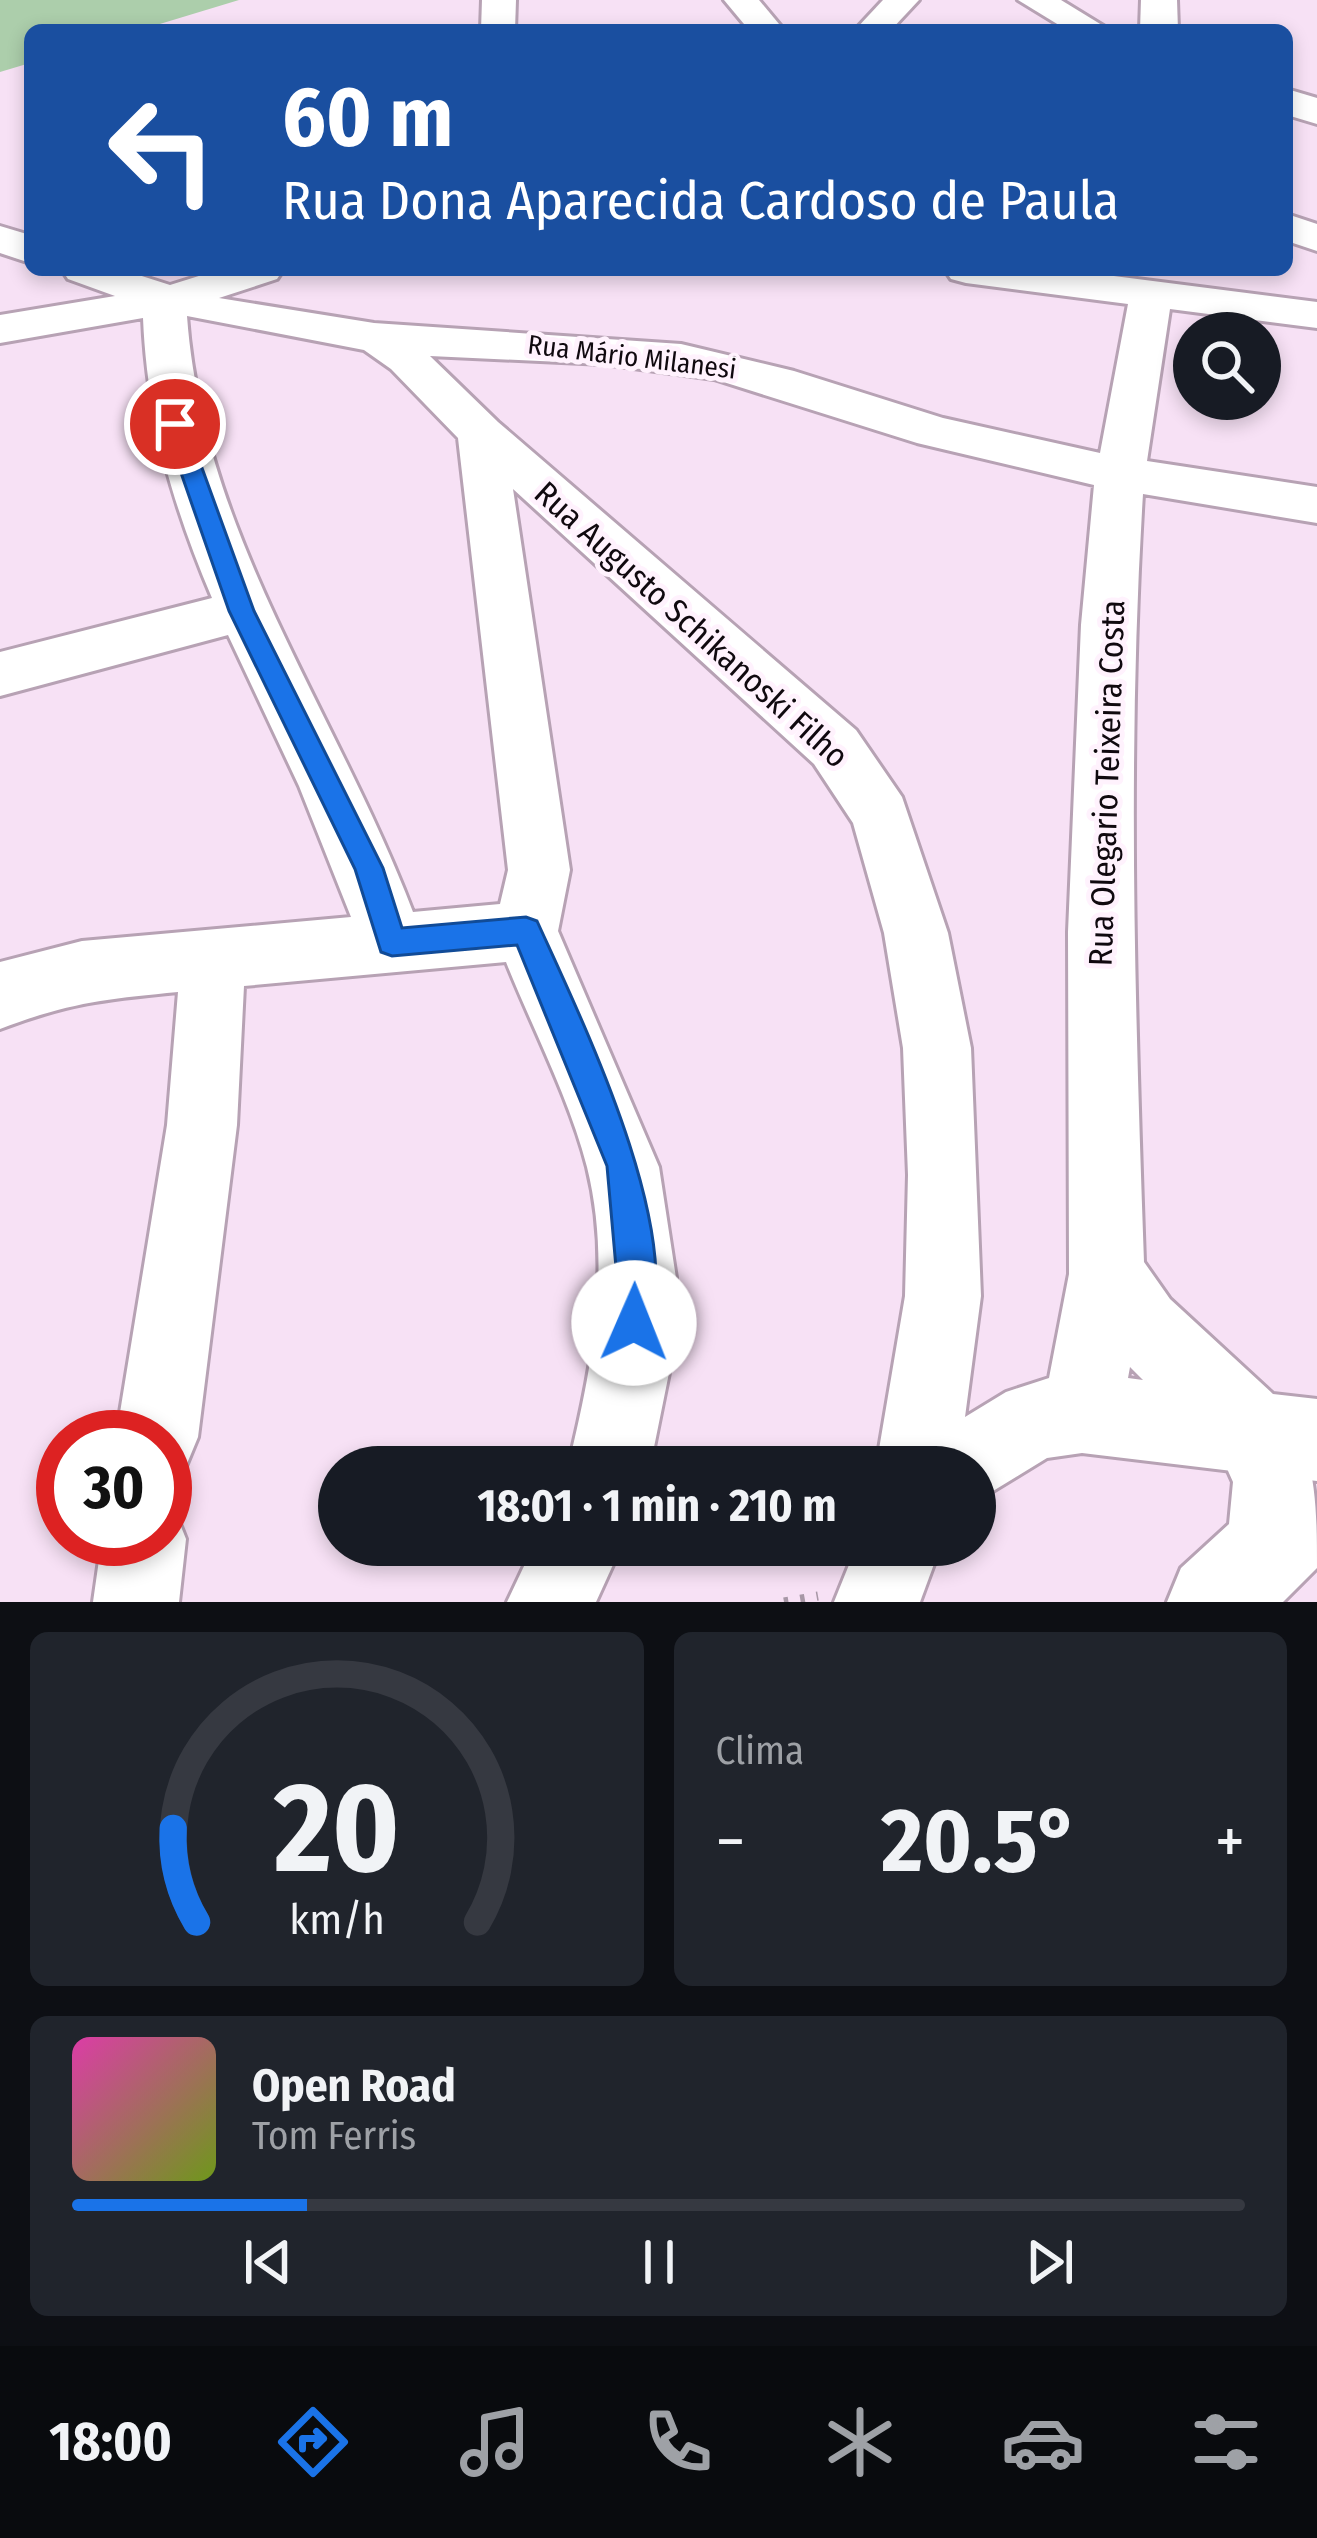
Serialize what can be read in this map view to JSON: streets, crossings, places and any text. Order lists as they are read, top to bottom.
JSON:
{
  "streets": {
    "street": ["Rua Mário Milanesi", "Rua Augusto Schikanoski Filho", "Rua Olegario Teixeira Costa"]
  },
  "crossings": [
    ["Rua Mário Milanesi", "Rua Augusto Schikanoski Filho"],
    ["Rua Mário Milanesi", "Rua Olegario Teixeira Costa"]
  ],
  "page": {
    "turn": ["60 m", "Rua Dona Aparecida Cardoso de Paula"],
    "limit": "30",
    "trip": "18:01 · 1 min · 210 m",
    "tile": "Clima",
    "heat": ["−", "20.5°", "+"],
    "song": ["Open Road", "Tom Ferris"],
    "tabs": "18:00",
    "gauge": ["20", "km/h"]
  }
}
